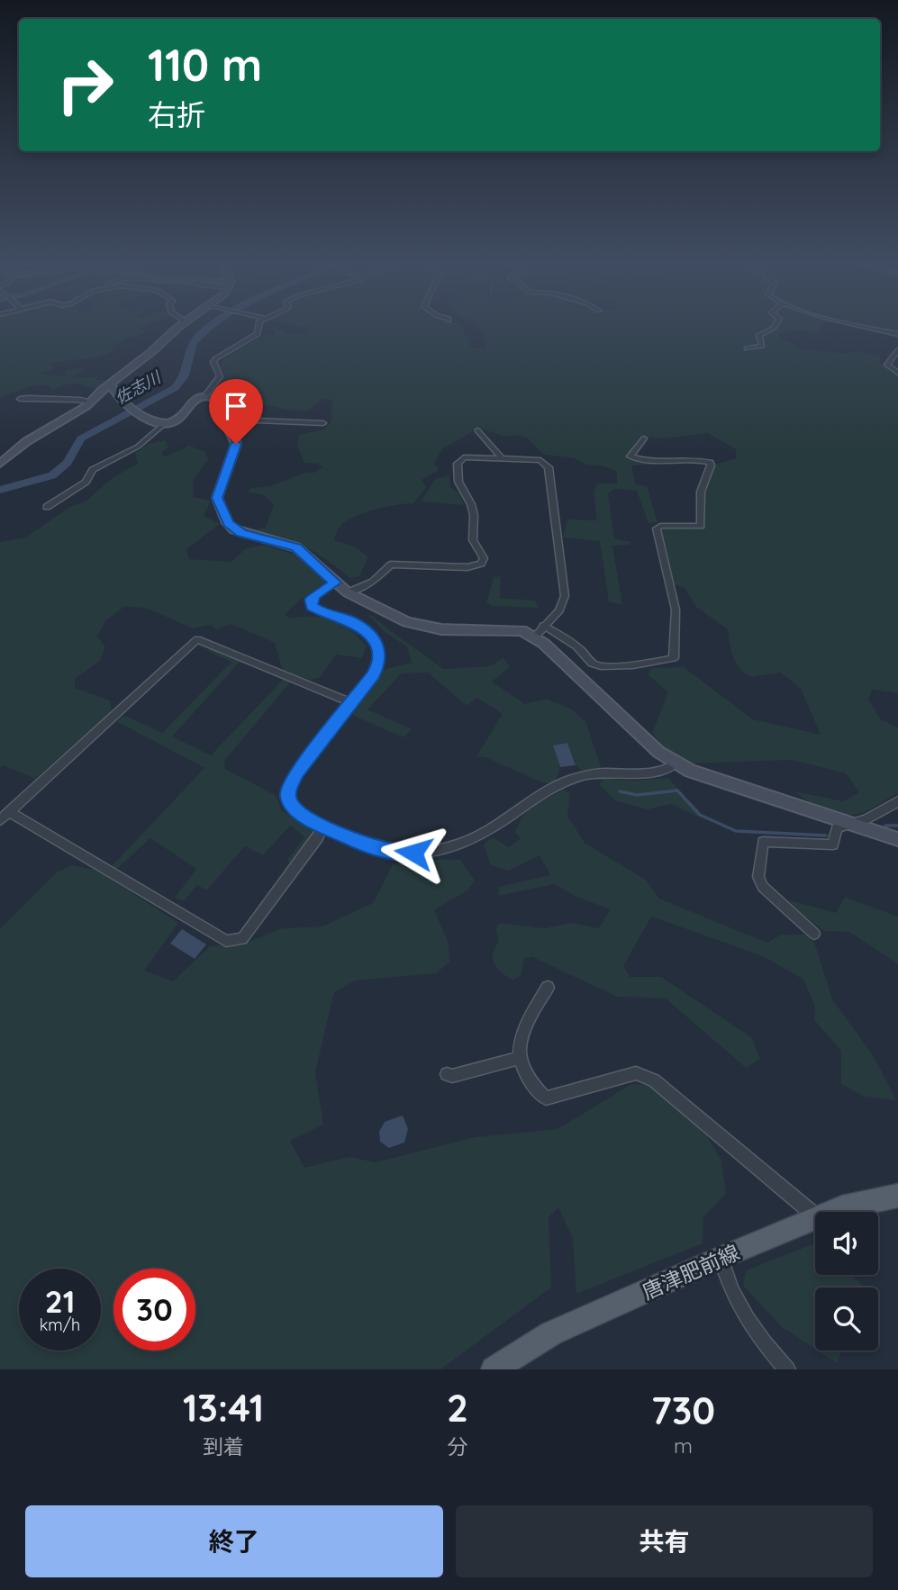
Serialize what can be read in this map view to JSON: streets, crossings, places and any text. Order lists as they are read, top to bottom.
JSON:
{
  "streets": {
    "main road": ["唐津肥前線"]
  },
  "water": ["佐志川"],
  "page": {
    "turn": ["110 m", "右折"],
    "speed": "21 km/h",
    "limit": "30",
    "eta": [
      "13:41",
      "到着",
      "2",
      "分",
      "730",
      "m"
    ],
    "buttons": ["終了", "共有"]
  }
}
